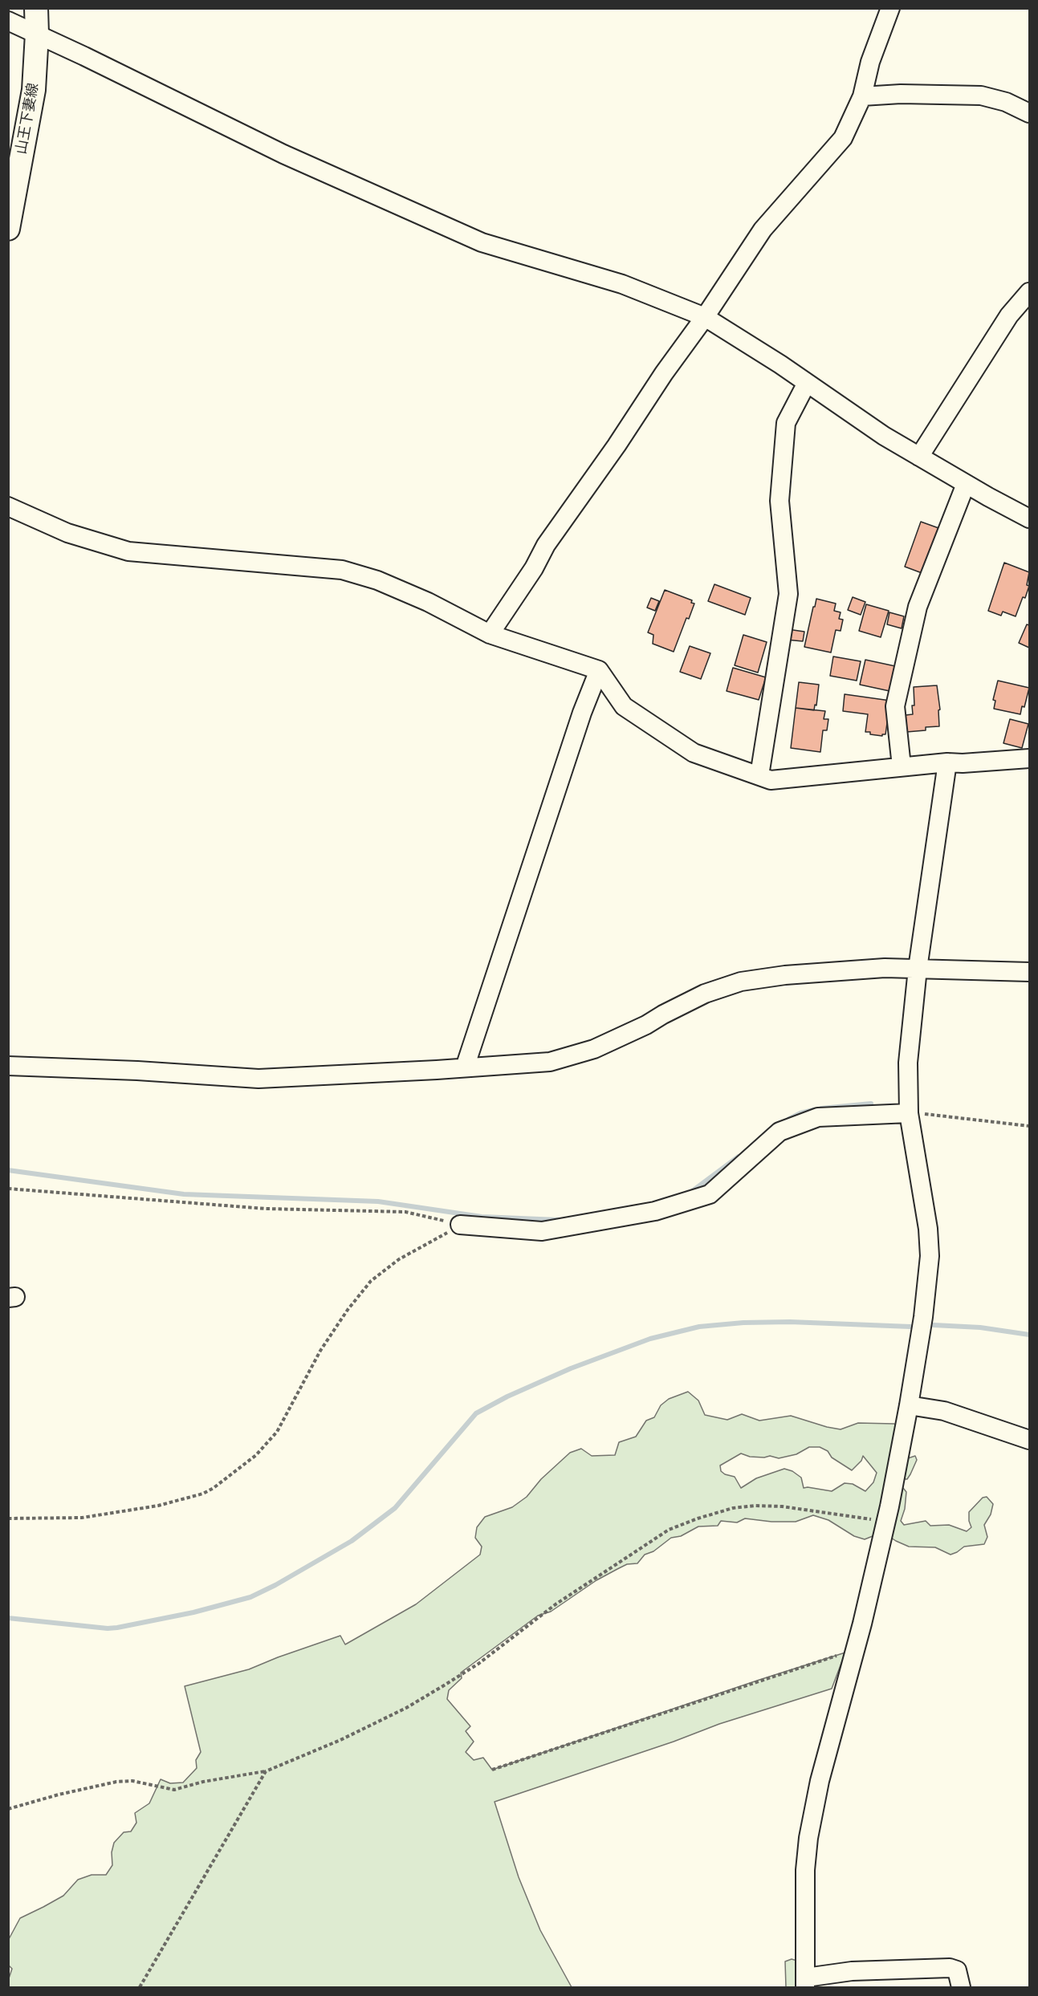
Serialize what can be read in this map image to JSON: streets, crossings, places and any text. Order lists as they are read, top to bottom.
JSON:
{
  "streets": {
    "main road": ["山王下妻線"]
  }
}
